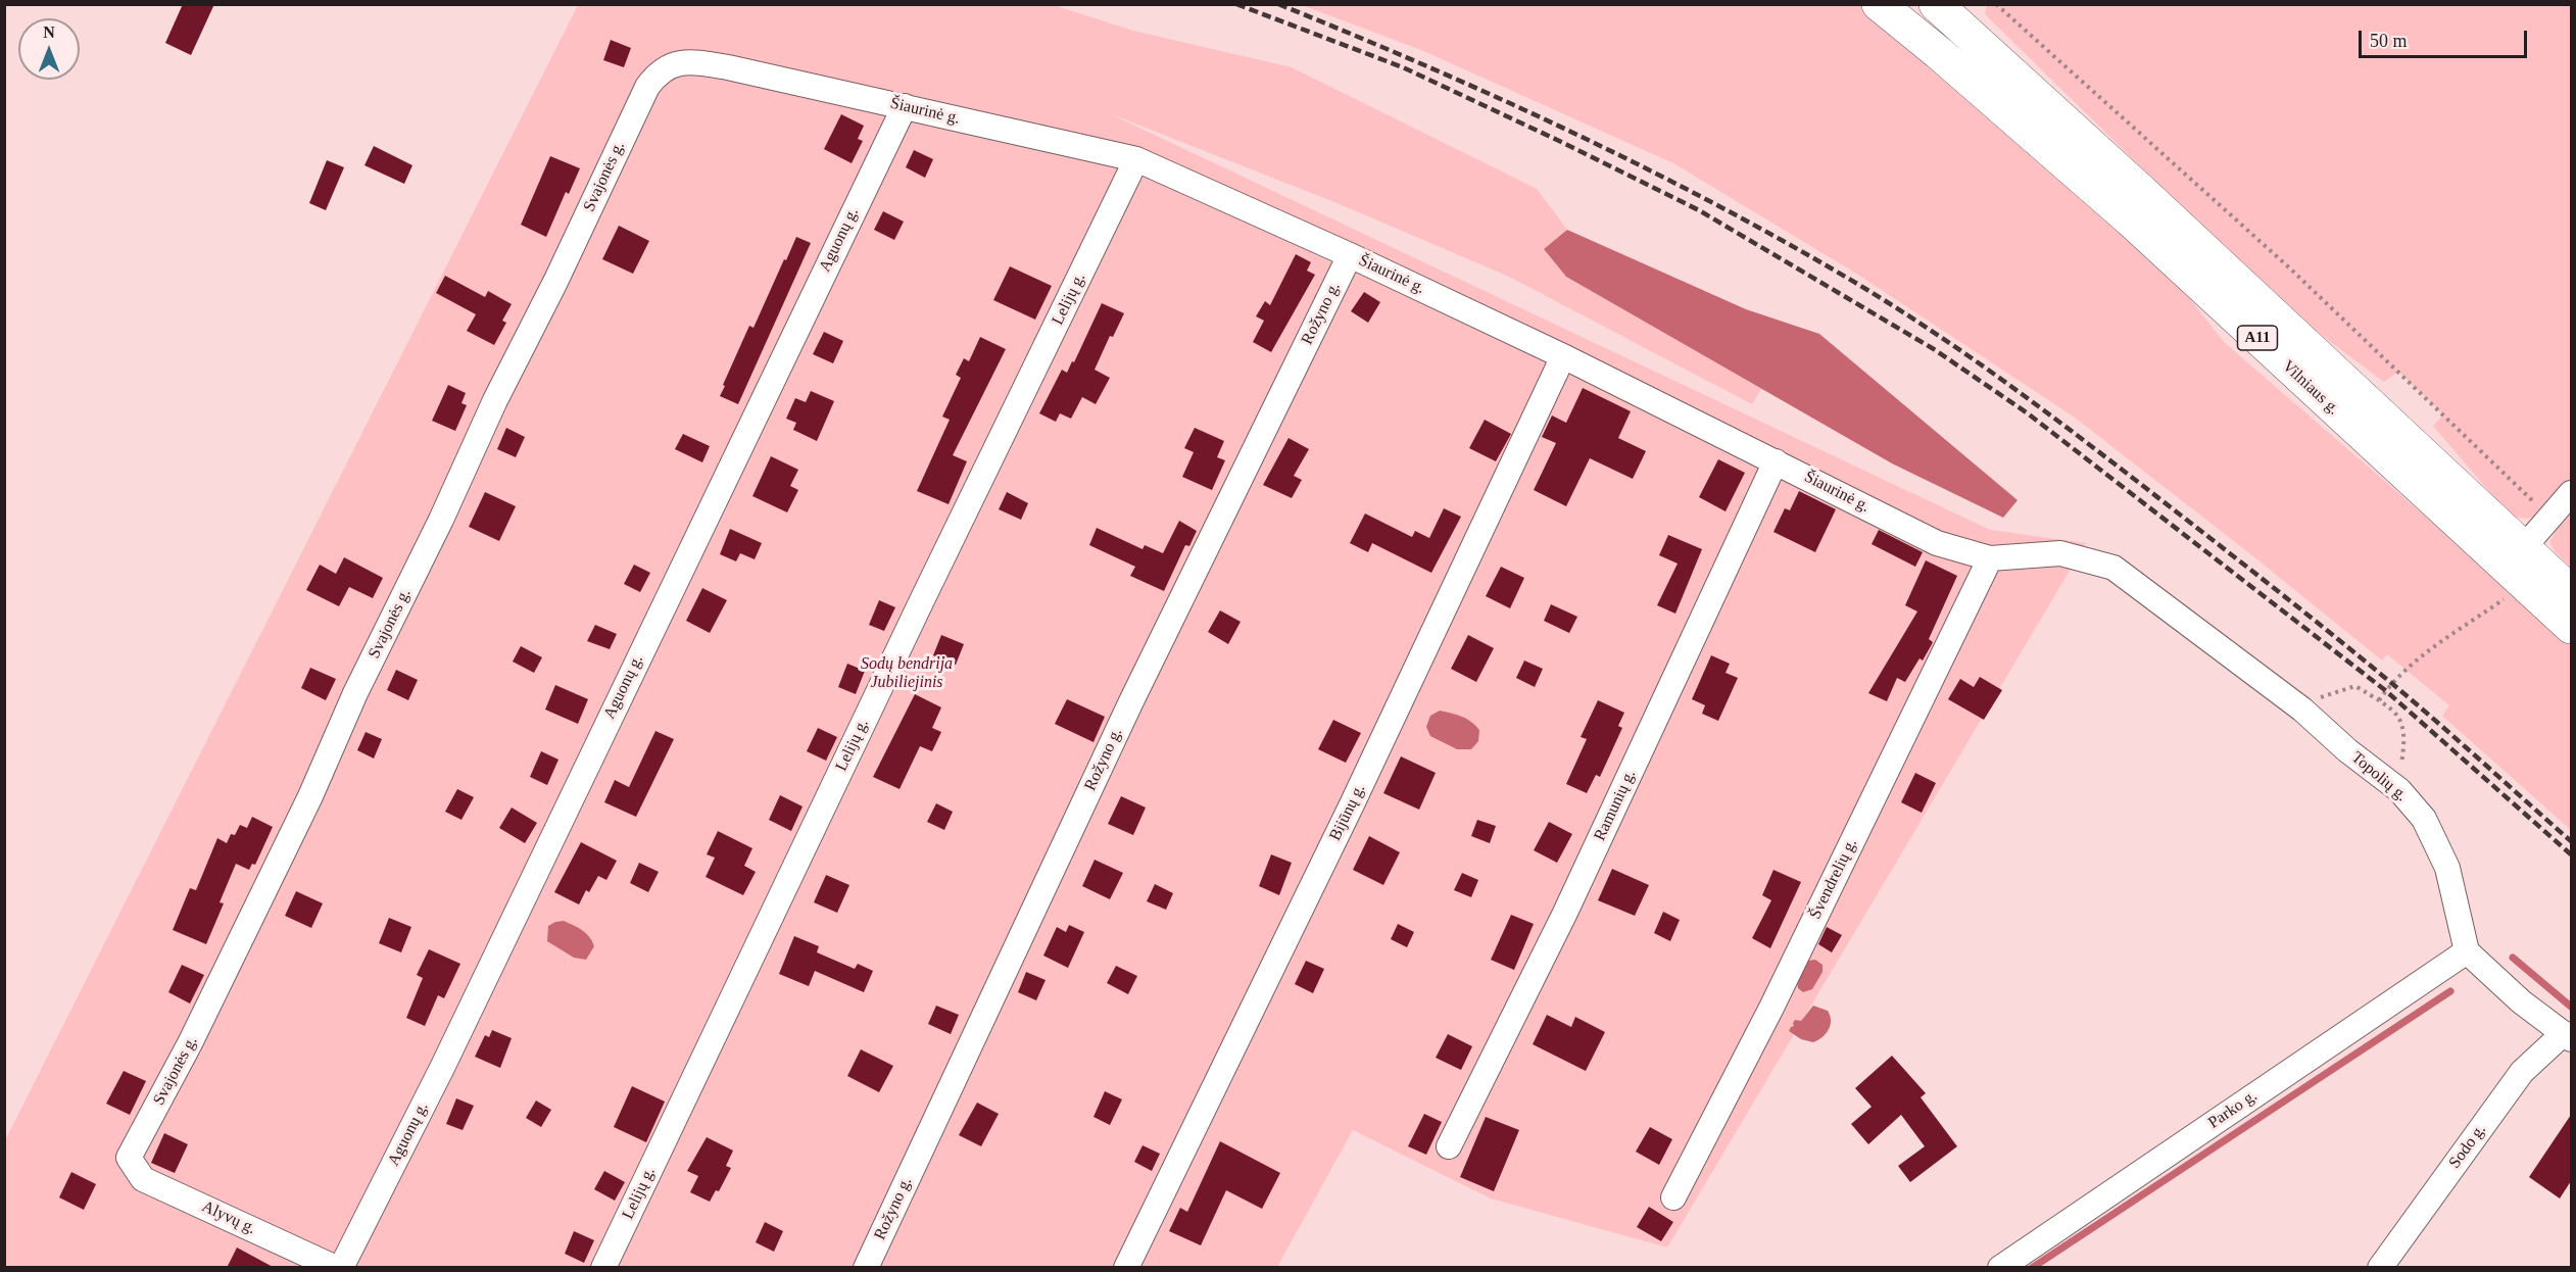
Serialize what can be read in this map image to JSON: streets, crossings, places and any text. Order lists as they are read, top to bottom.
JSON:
{
  "streets": {
    "highway": ["A11", "Vilniaus g."],
    "street": [
      "Šiaurinė g.",
      "Svajonės g.",
      "Aguonų g.",
      "Lelijų g.",
      "Rožyno g.",
      "Topolių g.",
      "Ramunių g.",
      "Bijūnų g.",
      "Švendrelių g.",
      "Parko g.",
      "Sodo g.",
      "Alyvų g."
    ]
  },
  "crossings": [
    ["Šiaurinė g.", "Svajonės g."],
    ["Šiaurinė g.", "Aguonų g."],
    ["Šiaurinė g.", "Lelijų g."],
    ["Šiaurinė g.", "Rožyno g."],
    ["Šiaurinė g.", "Topolių g."],
    ["Šiaurinė g.", "Ramunių g."],
    ["Šiaurinė g.", "Bijūnų g."],
    ["Šiaurinė g.", "Švendrelių g."],
    ["Svajonės g.", "Alyvų g."],
    ["Topolių g.", "Parko g."]
  ],
  "parks": ["Sodų bendrija Jubiliejinis"],
  "scale_bar": "50 m",
  "north": "top"
}
